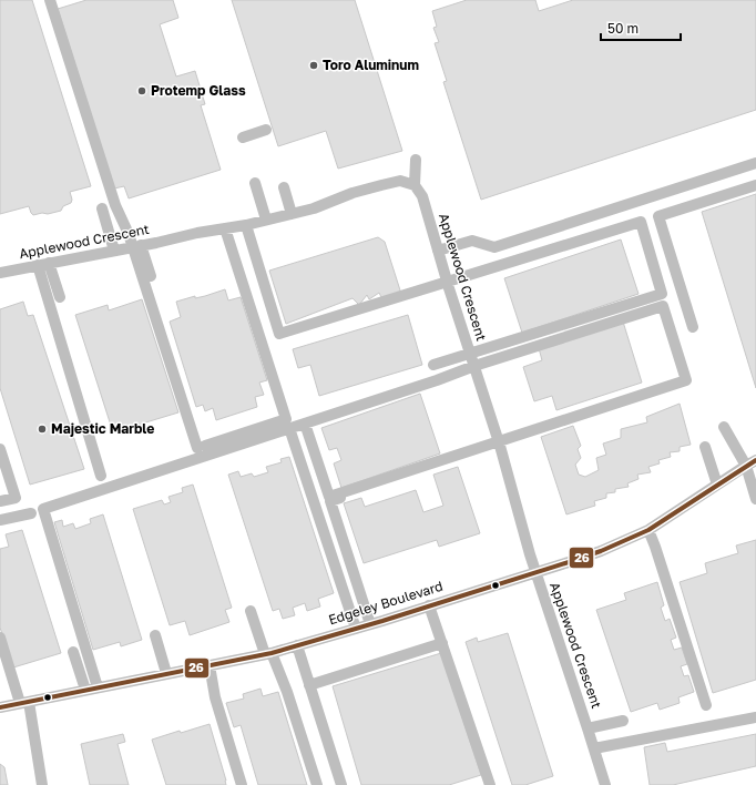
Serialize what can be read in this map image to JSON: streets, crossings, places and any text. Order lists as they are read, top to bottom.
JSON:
{
  "streets": {
    "street": ["Applewood Crescent", "Edgeley Boulevard"]
  },
  "crossings": [
    ["Applewood Crescent", "Edgeley Boulevard"]
  ],
  "places": ["Toro Aluminum", "Protemp Glass", "Majestic Marble"],
  "lines": ["transit line 26"],
  "scale_bar": "50 m"
}
